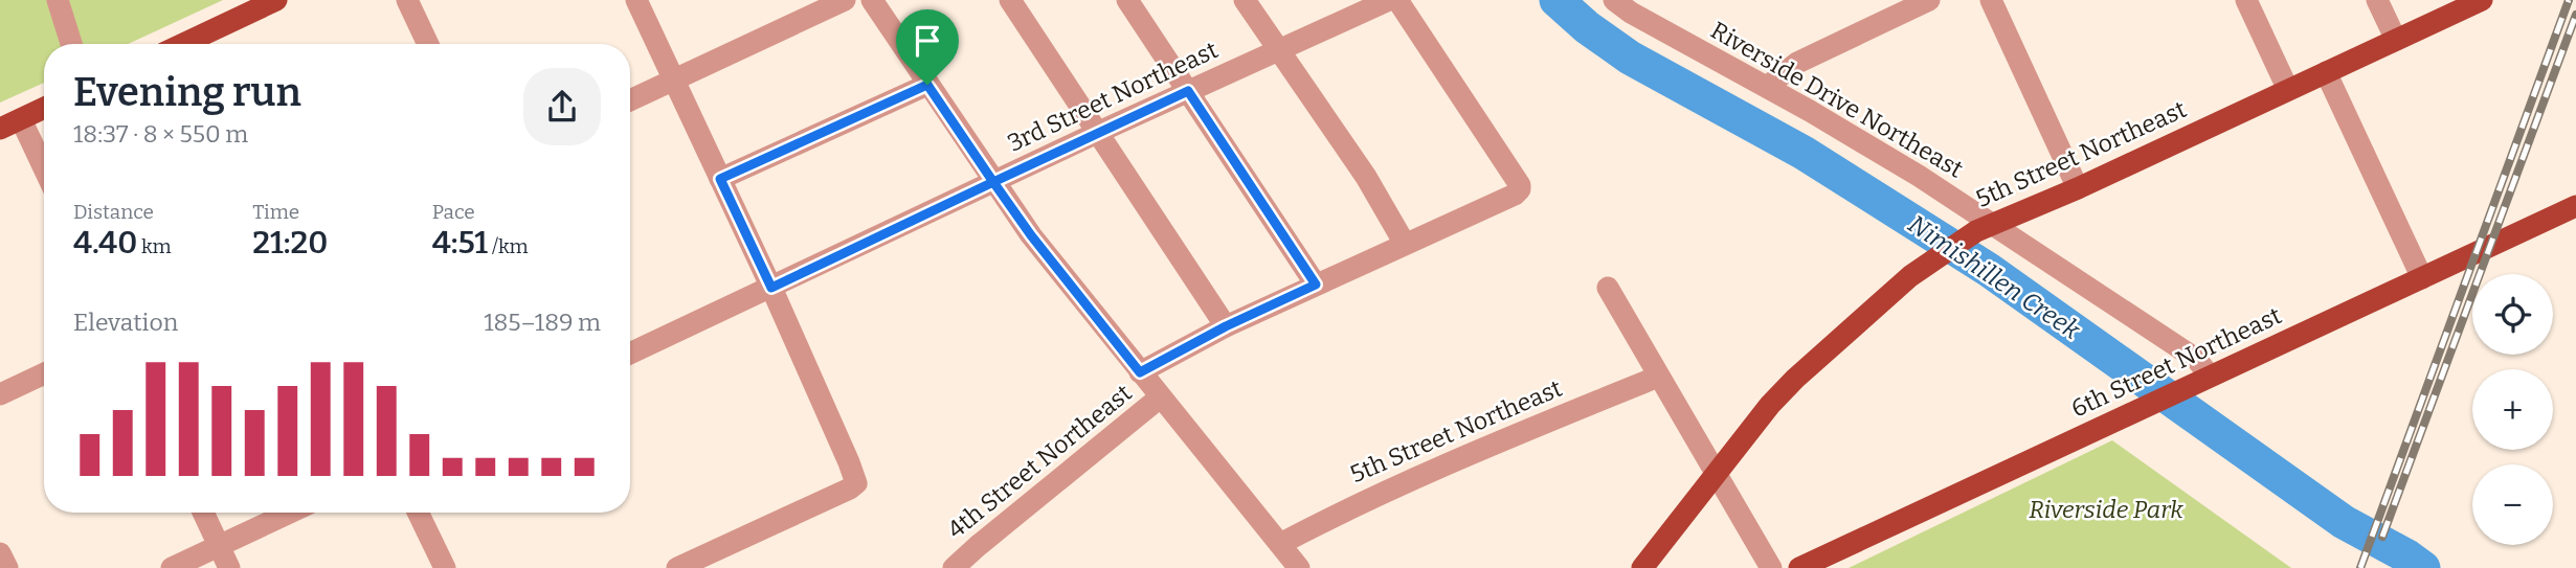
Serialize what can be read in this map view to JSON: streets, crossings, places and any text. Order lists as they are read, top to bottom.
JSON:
{
  "streets": {
    "main road": ["5th Street Northeast", "6th Street Northeast"],
    "street": ["3rd Street Northeast", "Riverside Drive Northeast", "4th Street Northeast"]
  },
  "crossings": [
    ["Riverside Drive Northeast", "5th Street Northeast"],
    ["Riverside Drive Northeast", "6th Street Northeast"]
  ],
  "water": ["Nimishillen Creek"],
  "parks": ["Riverside Park"],
  "page": {
    "heading": ["Evening run", "18:37 · 8 × 550 m"],
    "stats": [
      ["Distance", "4.40 km"],
      ["Time", "21:20"],
      ["Pace", "4:51 /km"]
    ],
    "map_buttons": ["+", "−"],
    "chart": ["Elevation", "185–189 m"]
  }
}
